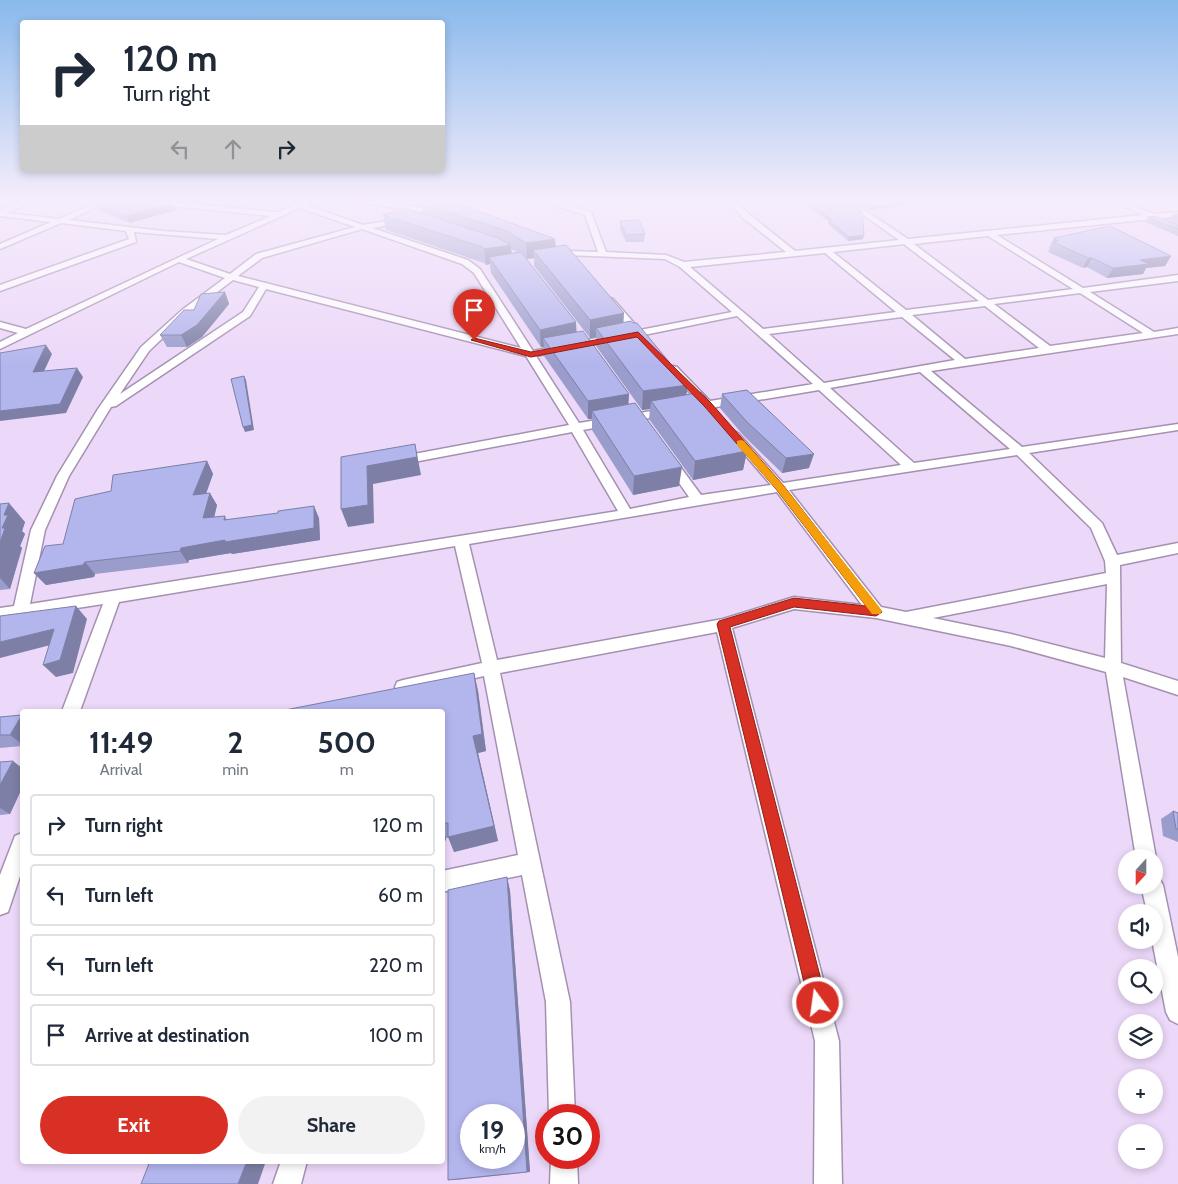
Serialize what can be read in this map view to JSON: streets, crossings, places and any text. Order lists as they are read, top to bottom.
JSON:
{
  "north": "bottom",
  "page": {
    "turn": ["120 m", "Turn right"],
    "eta": [
      "11:49",
      "Arrival",
      "2",
      "min",
      "500",
      "m"
    ],
    "list": [
      {
        "name": "Turn right",
        "value": "120 m"
      },
      {
        "name": "Turn left",
        "value": "60 m"
      },
      {
        "name": "Turn left",
        "value": "220 m"
      },
      {
        "name": "Arrive at destination",
        "value": "100 m"
      }
    ],
    "map_buttons": ["+", "−"],
    "buttons": ["Exit", "Share"],
    "speed": "19 km/h",
    "limit": "30"
  }
}
